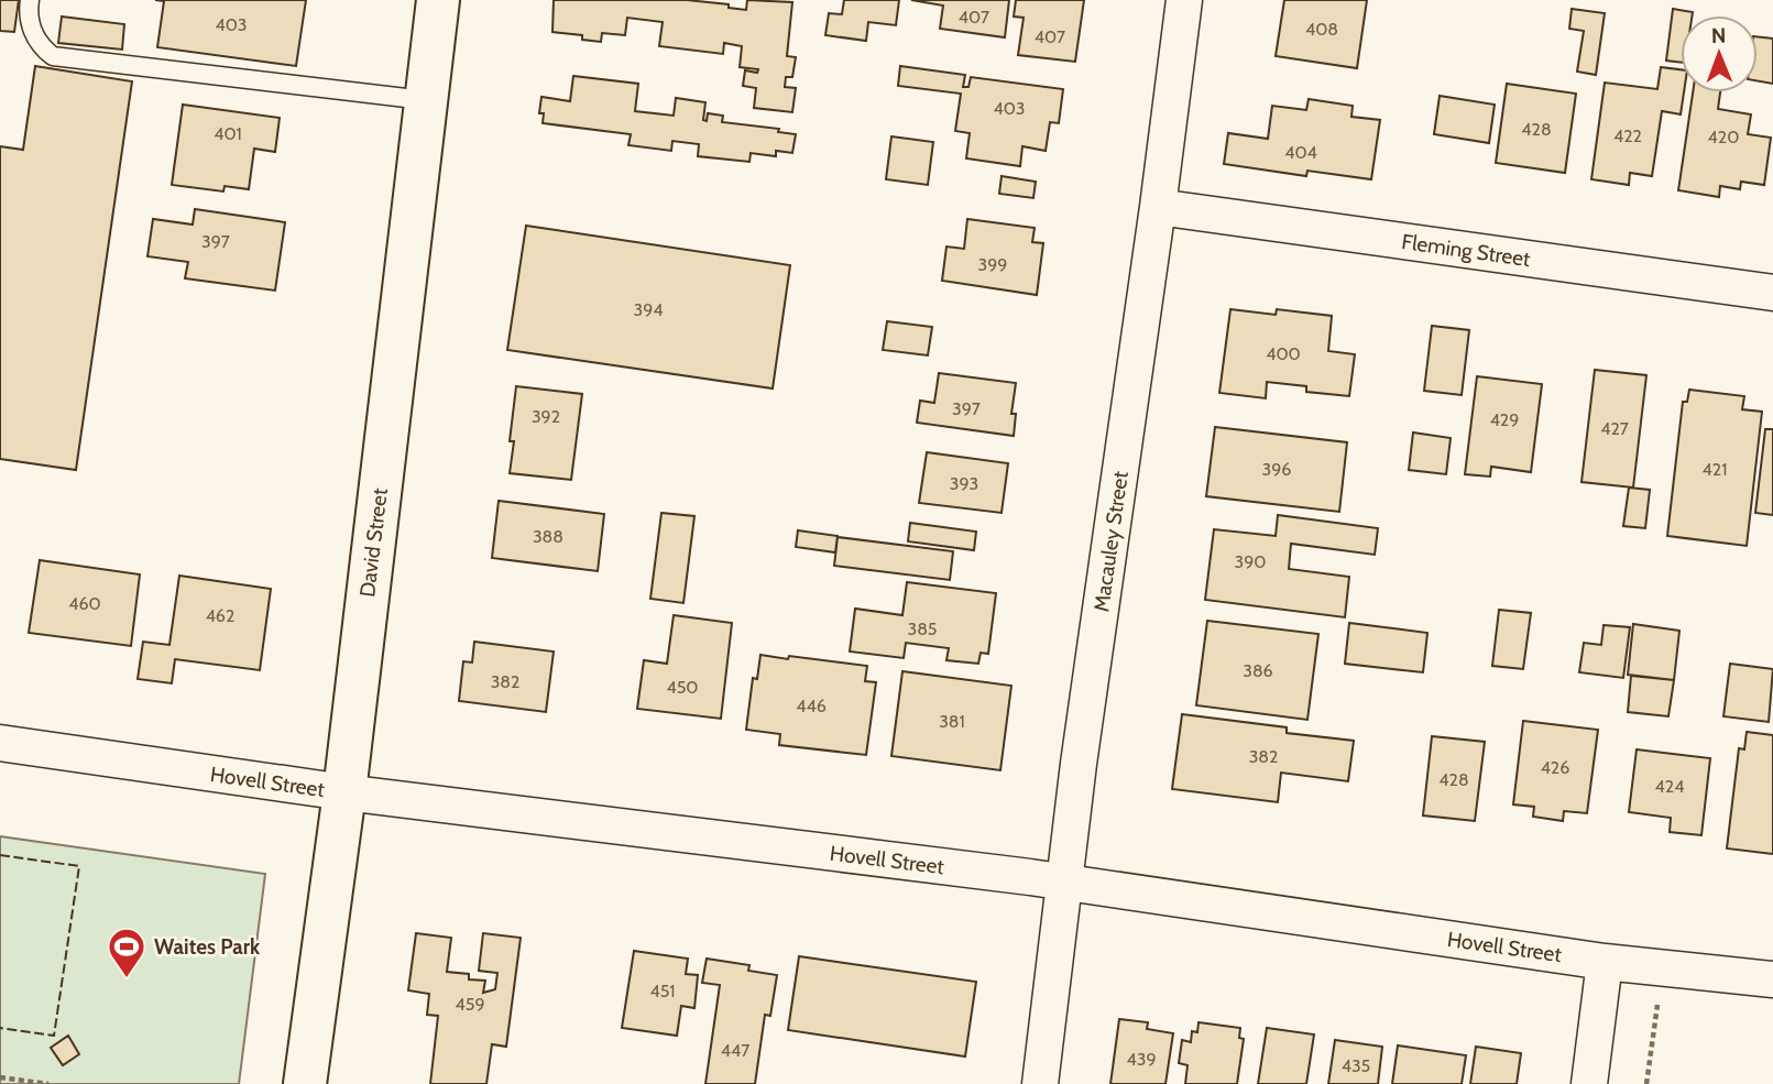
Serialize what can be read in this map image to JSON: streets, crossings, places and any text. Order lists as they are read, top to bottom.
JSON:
{
  "streets": {
    "street": [
      "Fleming Street",
      "Macauley Street",
      "David Street",
      "Hovell Street"
    ]
  },
  "crossings": [
    ["Fleming Street", "Macauley Street"],
    ["Macauley Street", "Hovell Street"],
    ["David Street", "Hovell Street"]
  ],
  "places": {
    "sports": ["Waites Park"]
  },
  "house_numbers": [
    "407",
    "403",
    "408",
    "407",
    "403",
    "428",
    "401",
    "422",
    "420",
    "404",
    "397",
    "399",
    "394",
    "400",
    "397",
    "392",
    "429",
    "427",
    "396",
    "421",
    "393",
    "388",
    "390",
    "460",
    "462",
    "385",
    "386",
    "382",
    "450",
    "446",
    "381",
    "382",
    "426",
    "428",
    "424",
    "451",
    "459",
    "447",
    "439",
    "435"
  ],
  "north": "top"
}
